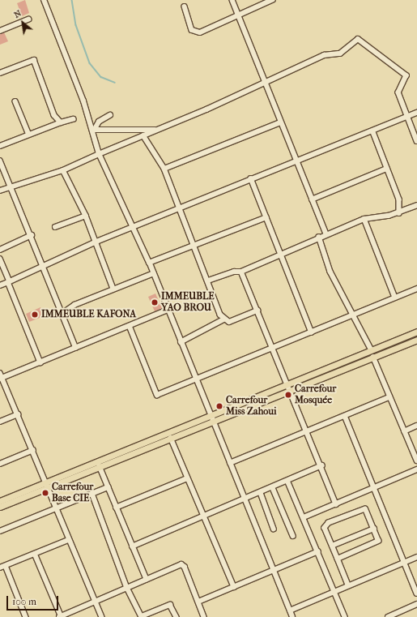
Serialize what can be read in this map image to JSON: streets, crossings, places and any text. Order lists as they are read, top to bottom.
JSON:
{
  "places": [
    "IMMEUBLE YAO BROU",
    "IMMEUBLE KAFONA",
    "Carrefour Mosquée",
    "Carrefour Miss Zahoui",
    "Carrefour Base CIE"
  ],
  "scale_bar": "100 m",
  "north": "top left"
}
